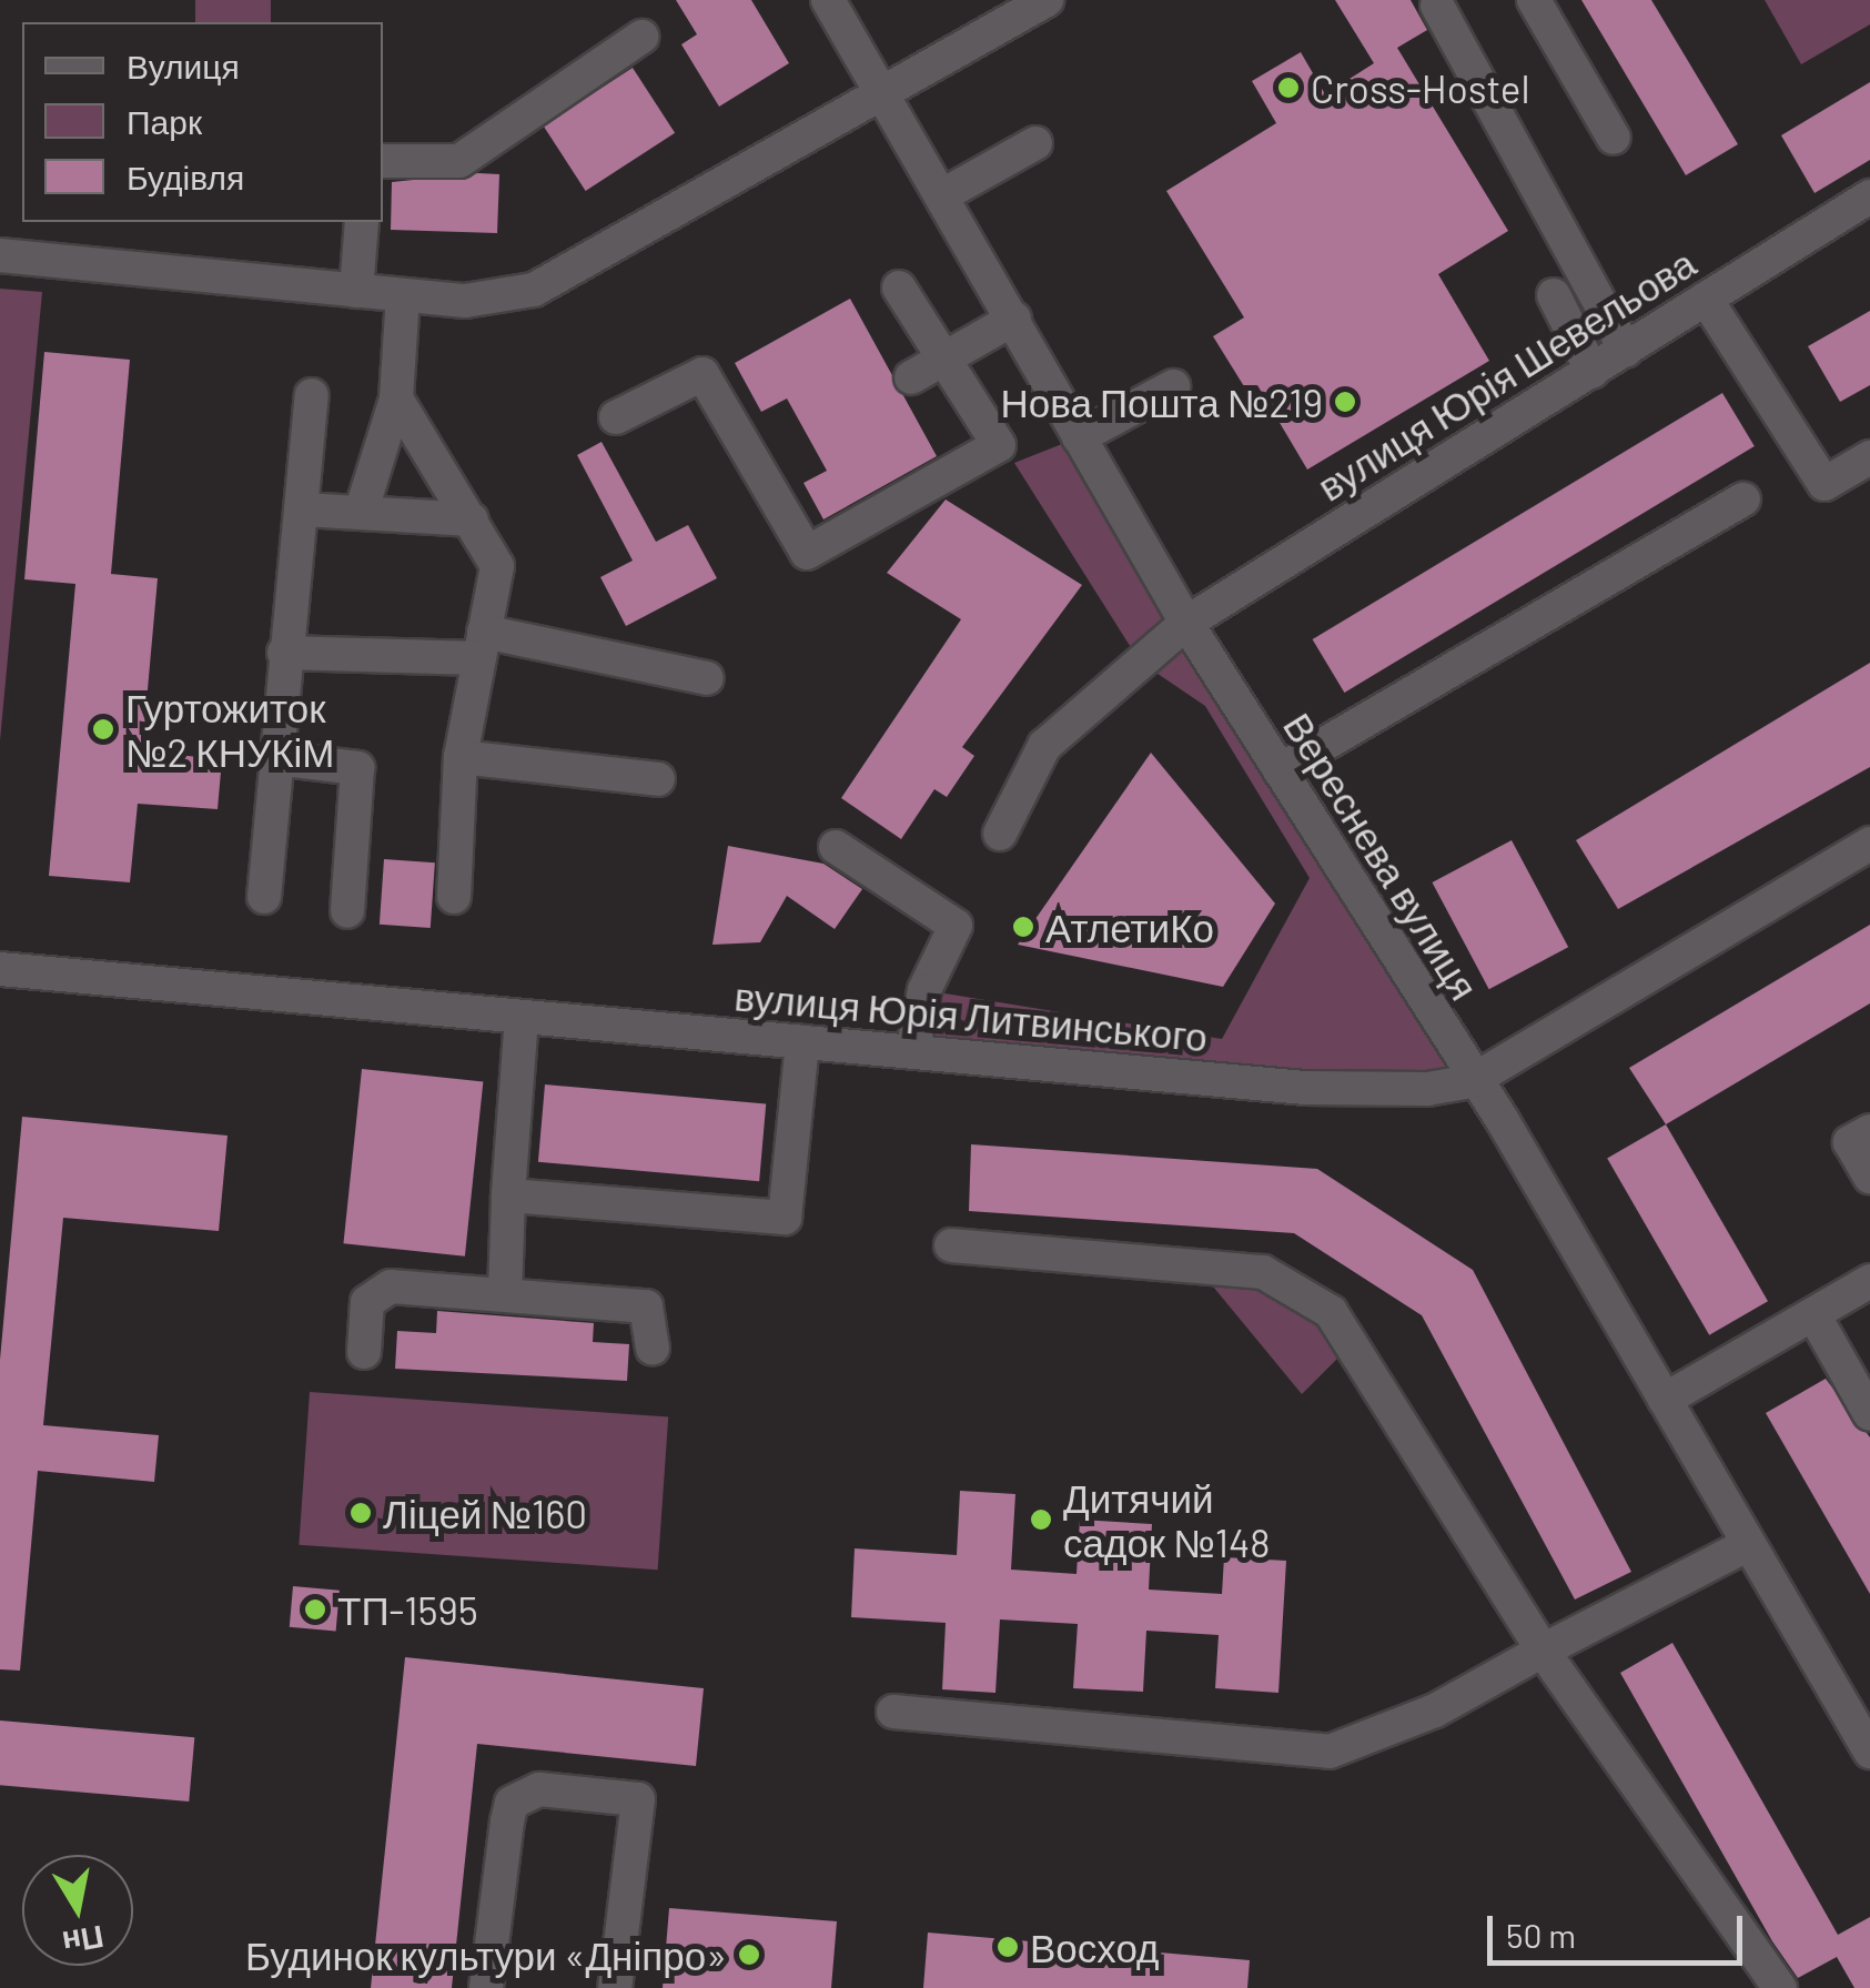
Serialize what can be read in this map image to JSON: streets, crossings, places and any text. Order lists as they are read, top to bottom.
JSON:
{
  "streets": {
    "street": ["вулиця Юрія Шевельова", "Вереснева вулиця", "вулиця Юрія Литвинського"]
  },
  "crossings": [
    ["вулиця Юрія Шевельова", "Вереснева вулиця"],
    ["Вереснева вулиця", "вулиця Юрія Литвинського"]
  ],
  "places": [
    "Cross-Hostel",
    "Нова Пошта №219",
    "Гуртожиток №2 КНУКіМ",
    "АтлетиКо",
    "Ліцей №160",
    "Дитячий садок №148",
    "ТП-1595",
    "Восход",
    "Будинок культури «Дніпро»"
  ],
  "legend": ["Вулиця", "Парк", "Будівля"],
  "scale_bar": "50 m",
  "north": "bottom"
}
